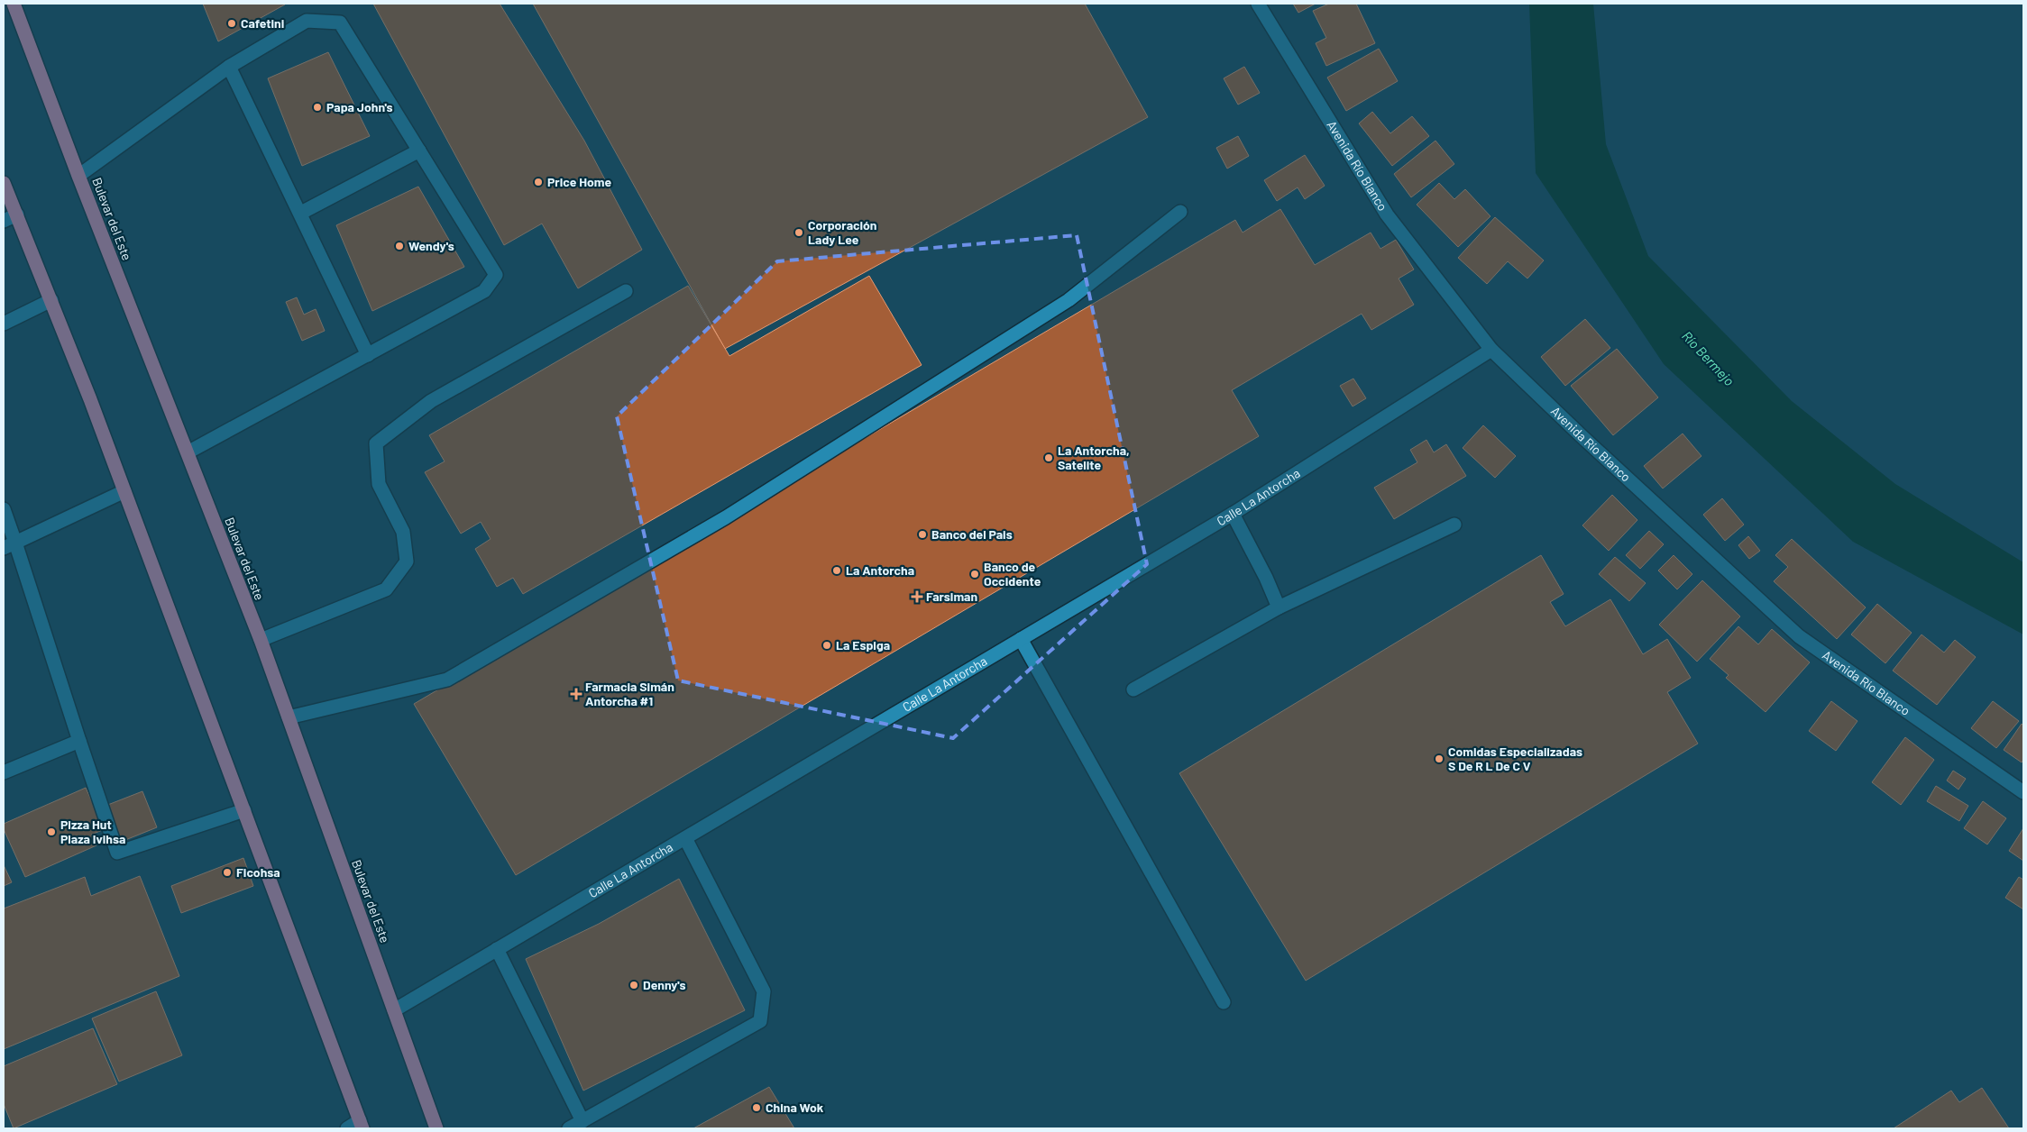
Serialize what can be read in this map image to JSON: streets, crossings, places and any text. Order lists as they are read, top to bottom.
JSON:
{
  "streets": {
    "highway": ["Bulevar del Este"],
    "street": ["Avenida Río Blanco", "Calle La Antorcha"]
  },
  "crossings": [
    ["Avenida Río Blanco", "Calle La Antorcha"],
    ["Bulevar del Este", "Calle La Antorcha"]
  ],
  "water": ["Río Bermejo"],
  "places": {
    "other": [
      "Cafetini",
      "Papa John's",
      "Price Home",
      "Corporación Lady Lee",
      "Wendy's",
      "La Antorcha, Satelite",
      "Banco del Pais",
      "La Antorcha",
      "Banco de Occidente",
      "La Espiga",
      "Comidas Especializadas S De R L De C V",
      "Pizza Hut Plaza Ivihsa",
      "Ficohsa",
      "Denny's",
      "China Wok"
    ],
    "health": ["Farsiman", "Farmacia Simán Antorcha #1"]
  }
}
